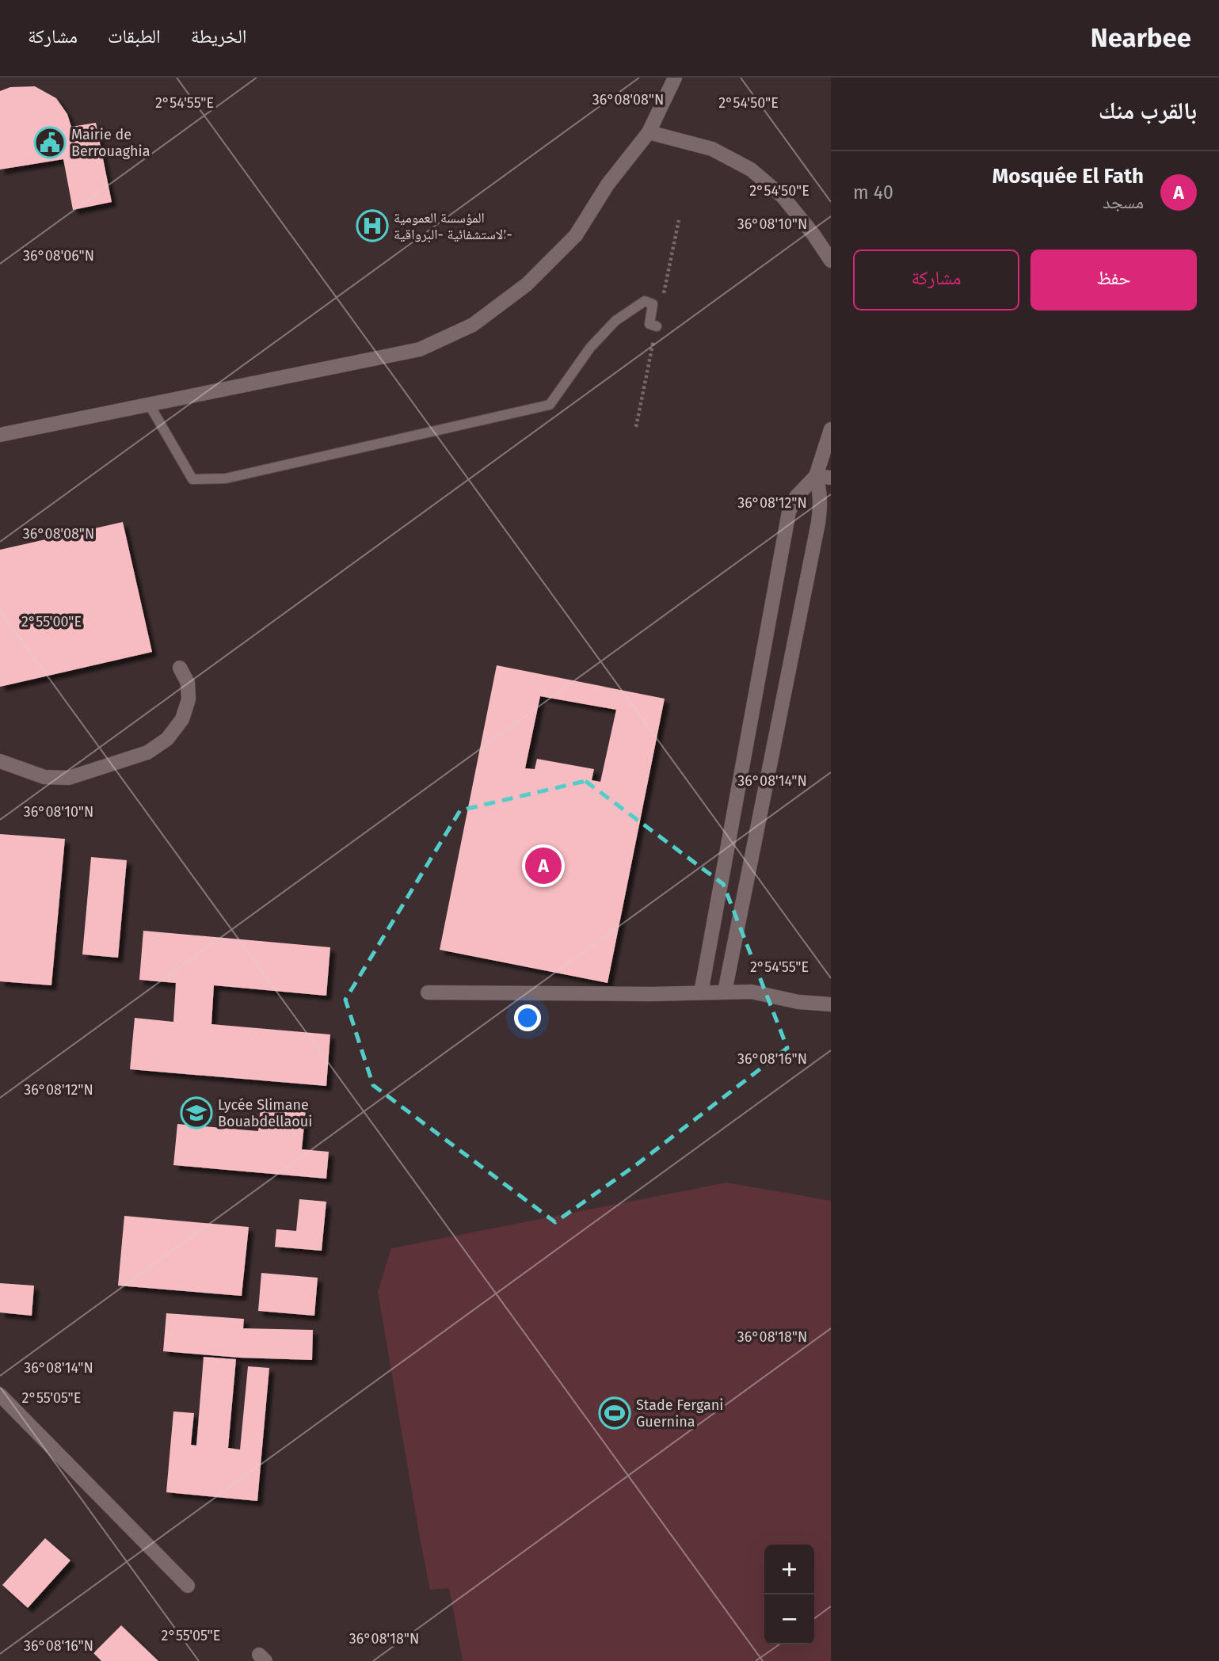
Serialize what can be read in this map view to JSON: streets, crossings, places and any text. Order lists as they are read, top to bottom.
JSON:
{
  "places": {
    "public building": ["Mairie de Berrouaghia"],
    "hospital": ["المؤسسة العمومية الاستشفائية -البرواقية-"],
    "school or university": ["Lycée Slimane Bouabdellaoui"],
    "sports": ["Stade Fergani Guernina"]
  },
  "page": {
    "header": "Nearbee",
    "nav": ["الخريطة", "الطبقات", "مشاركة"],
    "heading": "بالقرب منك",
    "list": [
      {
        "mark": "A",
        "name": "Mosquée El Fath",
        "note": "مسجد",
        "value": "40 m"
      }
    ],
    "buttons": ["حفظ", "مشاركة"],
    "pins": "A",
    "map_buttons": ["+", "−"]
  },
  "coordinates": [
    "36°08'08\"N",
    "2°54'55\"E",
    "2°54'50\"E",
    "36°08'10\"N",
    "36°08'06\"N",
    "36°08'12\"N",
    "2°55'00\"E",
    "36°08'14\"N",
    "36°08'16\"N",
    "36°08'18\"N",
    "2°55'05\"E"
  ]
}
